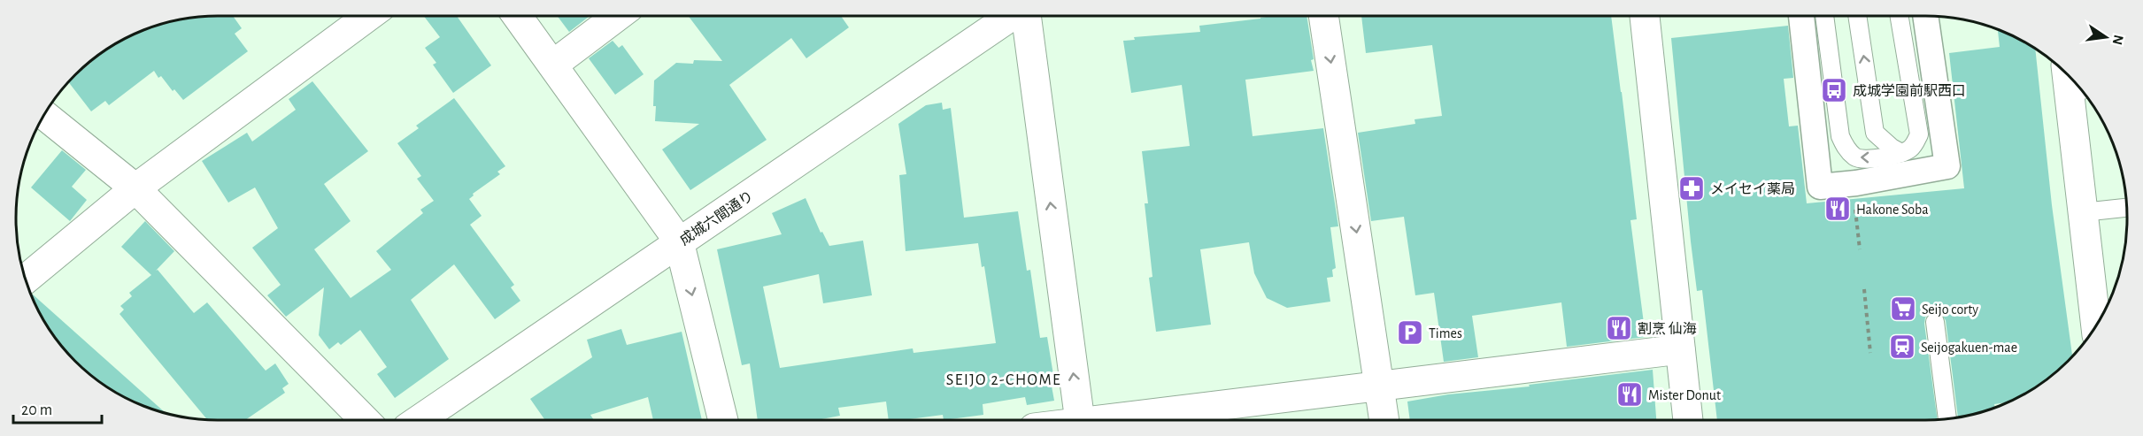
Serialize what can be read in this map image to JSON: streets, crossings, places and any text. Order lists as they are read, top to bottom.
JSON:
{
  "streets": {
    "street": ["成城六間通り"]
  },
  "districts": ["SEIJO 2-CHOME"],
  "places": {
    "bus stop": ["成城学園前駅西口"],
    "pharmacy": ["メイセイ薬局"],
    "restaurant": ["Hakone Soba", "割烹 仙海", "Mister Donut"],
    "supermarket": ["Seijo corty"],
    "parking": ["Times"],
    "station": ["Seijogakuen-mae"]
  },
  "scale_bar": "20 m",
  "north": "right"
}
